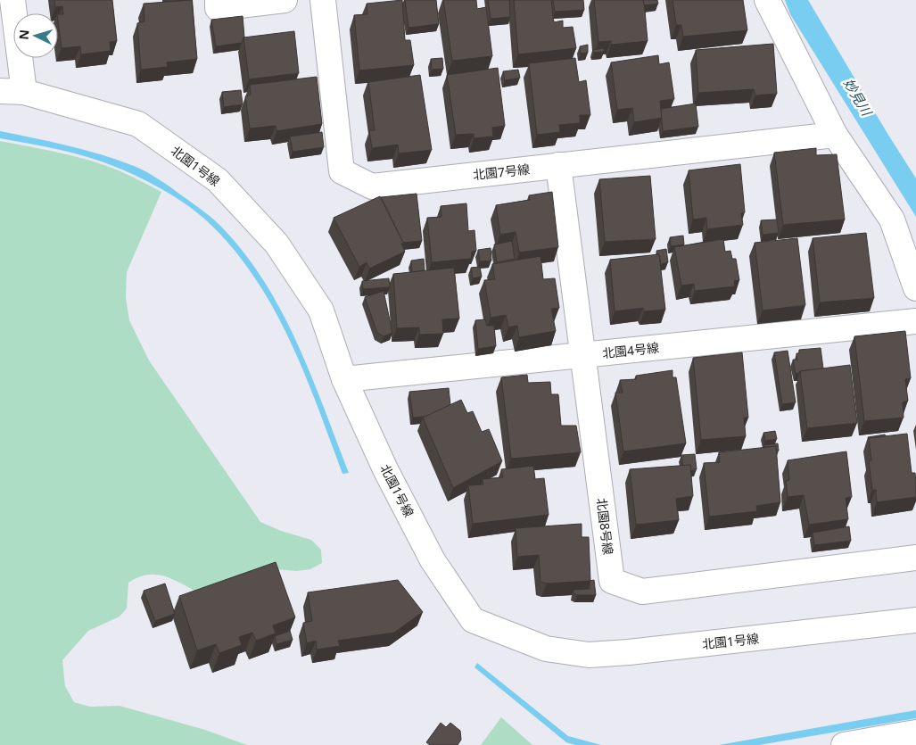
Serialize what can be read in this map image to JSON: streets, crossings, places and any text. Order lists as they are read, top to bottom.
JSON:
{
  "streets": {
    "street": [
      "北園1号線",
      "北園7号線",
      "北園4号線",
      "北園8号線"
    ]
  },
  "crossings": [
    ["北園1号線", "北園4号線"],
    ["北園7号線", "北園8号線"],
    ["北園4号線", "北園8号線"]
  ],
  "water": ["妙見川"],
  "north": "left"
}
